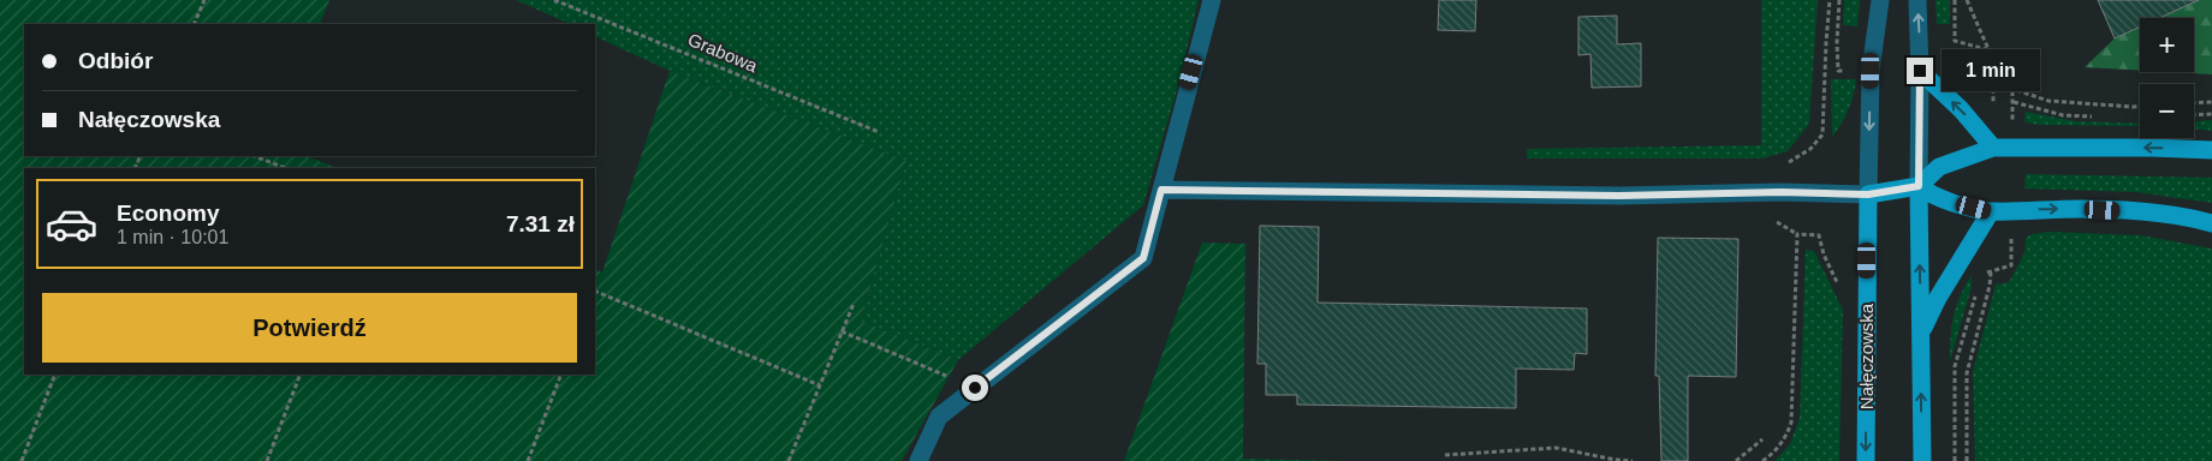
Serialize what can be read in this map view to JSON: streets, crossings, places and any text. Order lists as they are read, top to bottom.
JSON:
{
  "streets": {
    "main road": ["Nałęczowska"],
    "path": ["Grabowa"]
  },
  "page": {
    "map_buttons": ["+", "−"],
    "banner": ["Odbiór", "Nałęczowska"],
    "bubble": "1 min",
    "list": [
      {
        "name": "Economy",
        "note": "1 min · 10:01",
        "value": "7.31 zł"
      }
    ],
    "buttons": "Potwierdź"
  }
}
